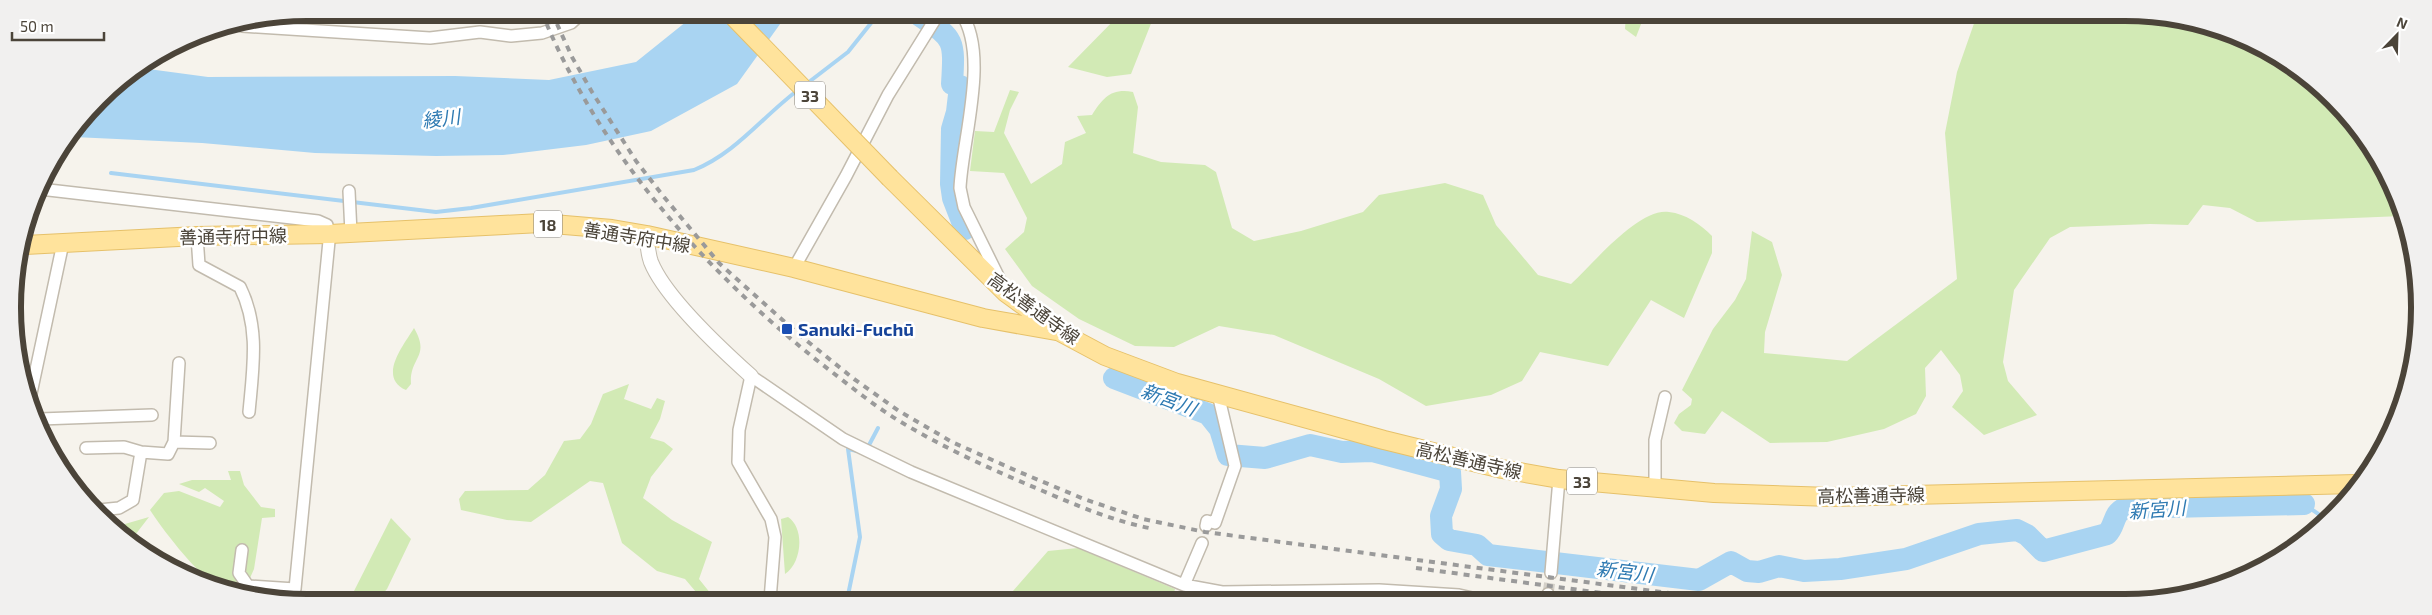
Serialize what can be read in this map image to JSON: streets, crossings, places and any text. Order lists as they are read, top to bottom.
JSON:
{
  "streets": {
    "main road": [
      "33",
      "18",
      "善通寺府中線",
      "高松善通寺線"
    ]
  },
  "crossings": [
    ["善通寺府中線", "高松善通寺線"]
  ],
  "water": ["綾川", "新宮川"],
  "places": {
    "transit": ["Sanuki-Fuchū"]
  },
  "scale_bar": "50 m",
  "north": "top right"
}
